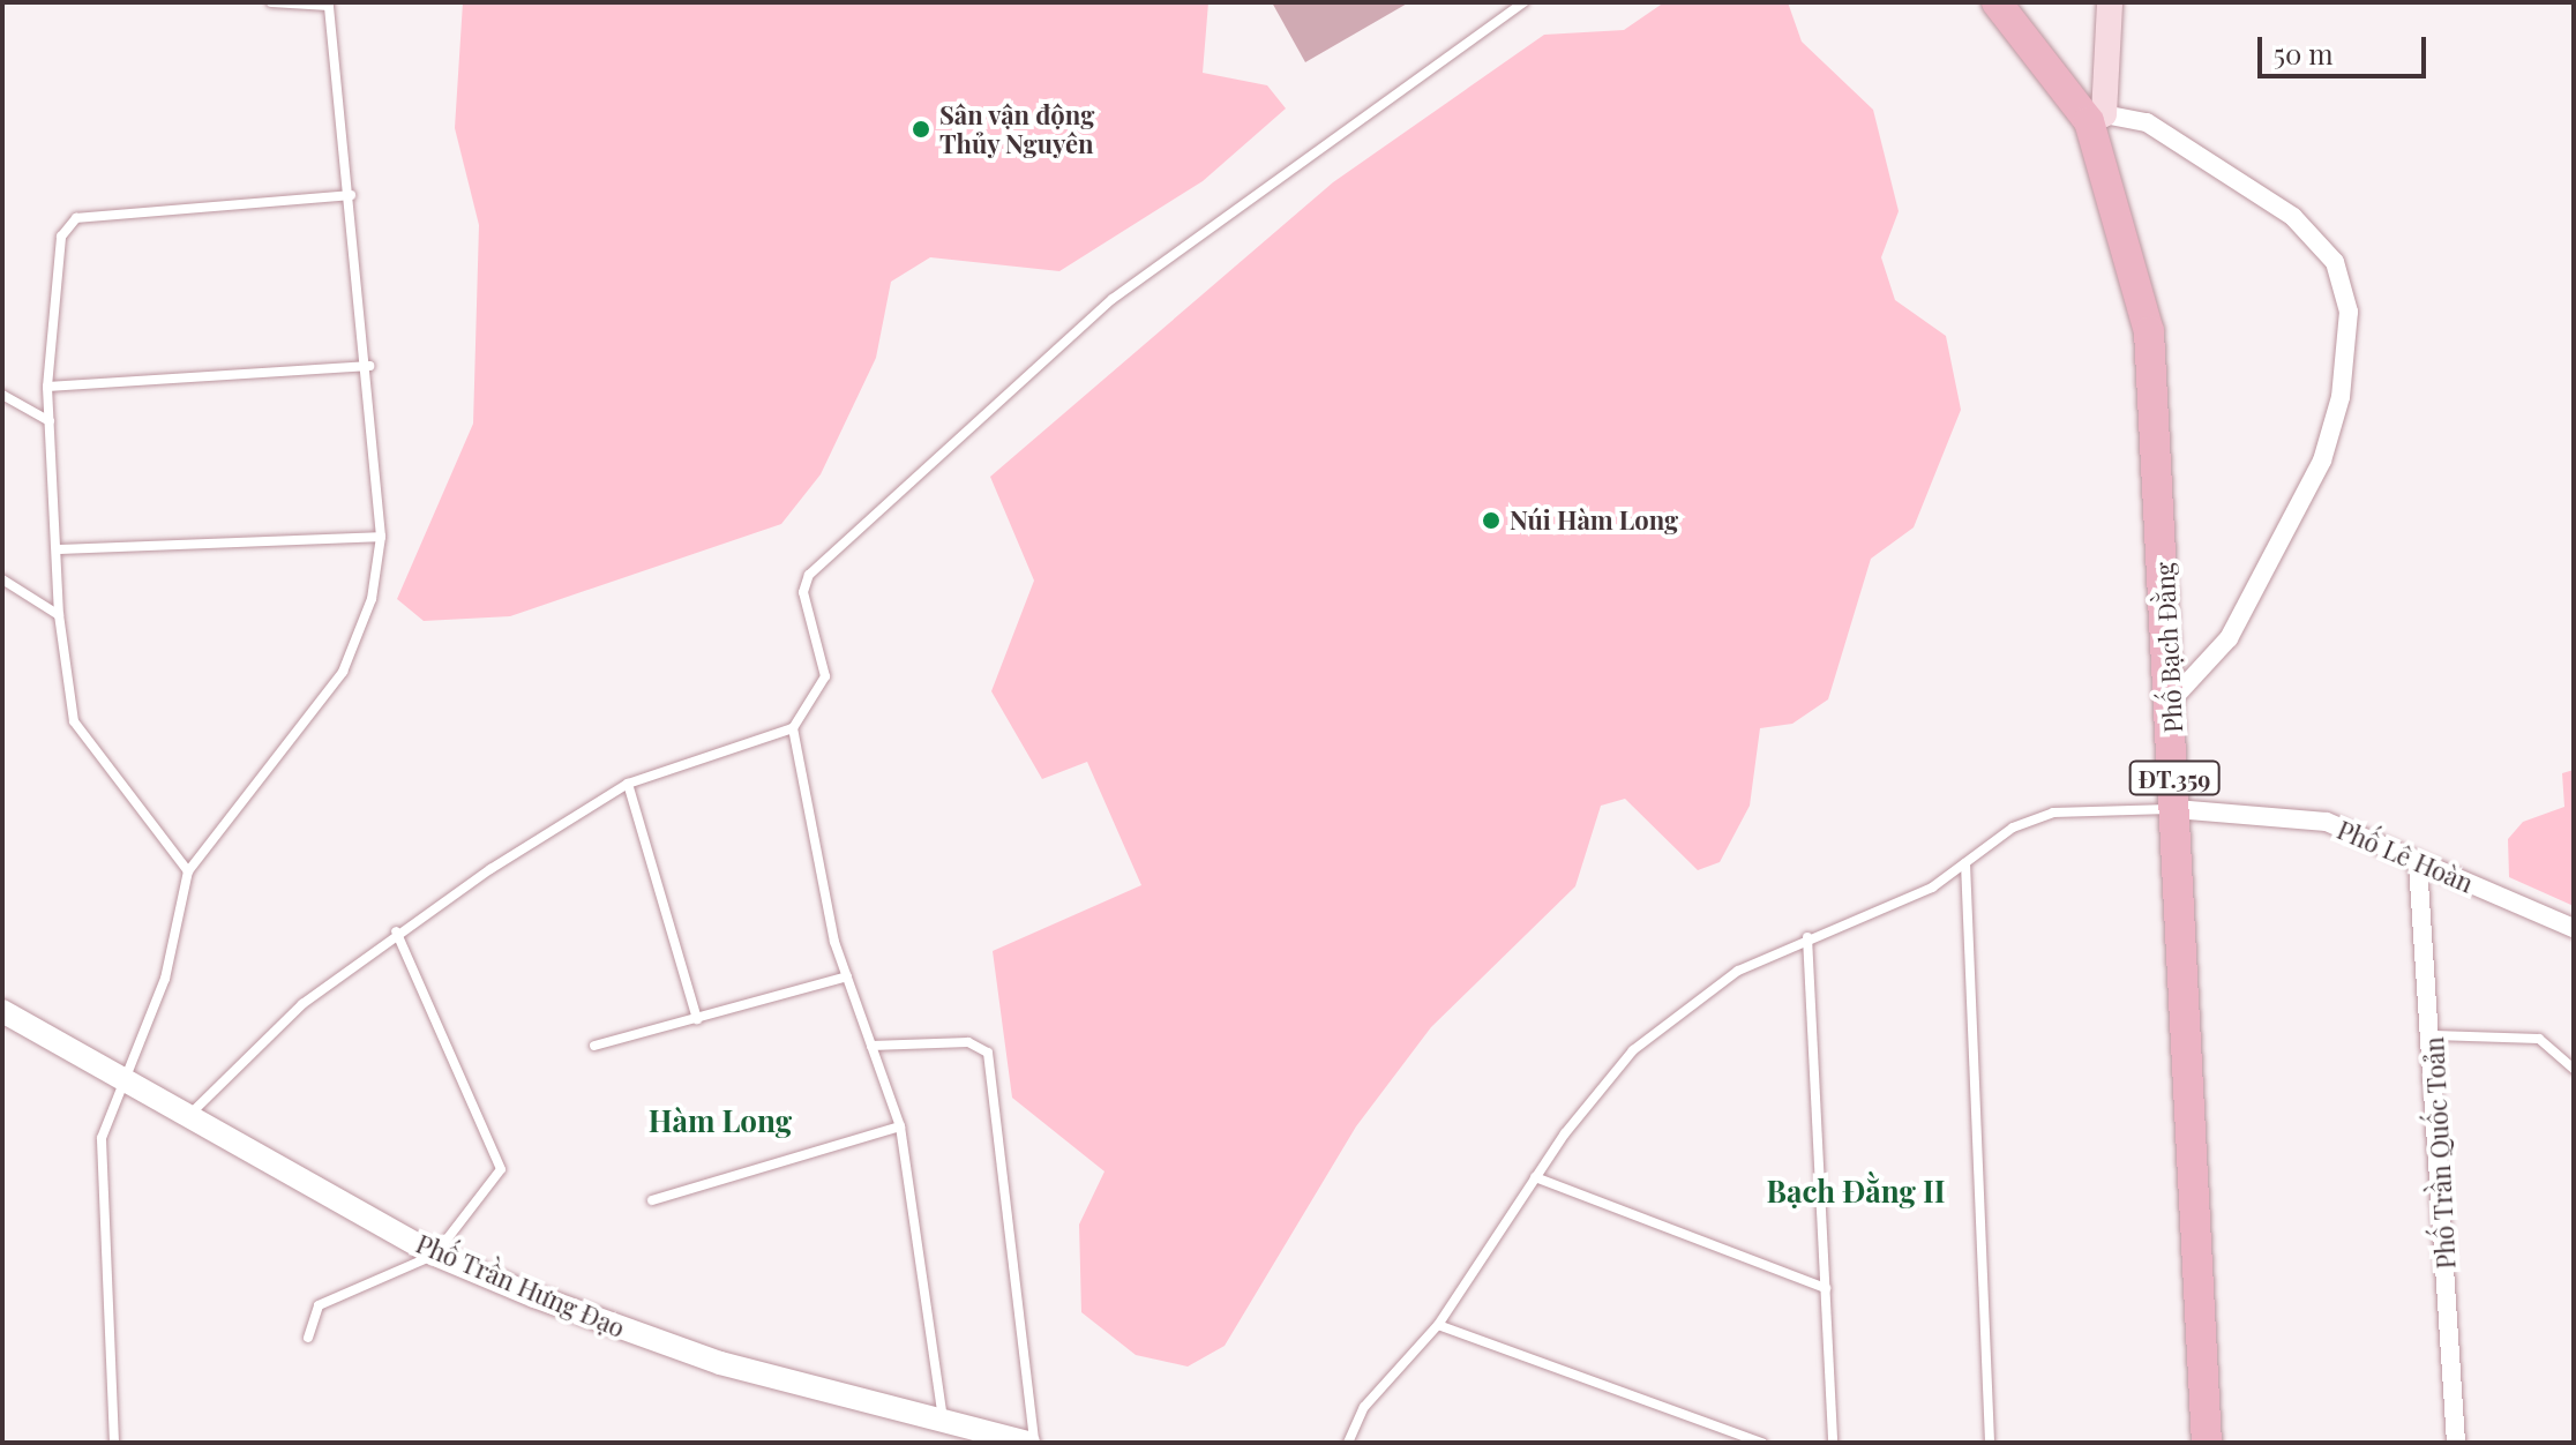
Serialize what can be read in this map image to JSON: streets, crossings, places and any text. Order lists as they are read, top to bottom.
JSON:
{
  "streets": {
    "main road": ["Phố Bạch Đằng", "ĐT.359"],
    "street": ["Phố Lê Hoàn", "Phố Trần Quốc Toản", "Phố Trần Hưng Đạo"]
  },
  "crossings": [
    ["Phố Bạch Đằng", "Phố Lê Hoàn"],
    ["Phố Lê Hoàn", "Phố Trần Quốc Toản"]
  ],
  "districts": ["Hàm Long", "Bạch Đằng II"],
  "places": ["Sân vận động Thủy Nguyên", "Núi Hàm Long"],
  "scale_bar": "50 m"
}
